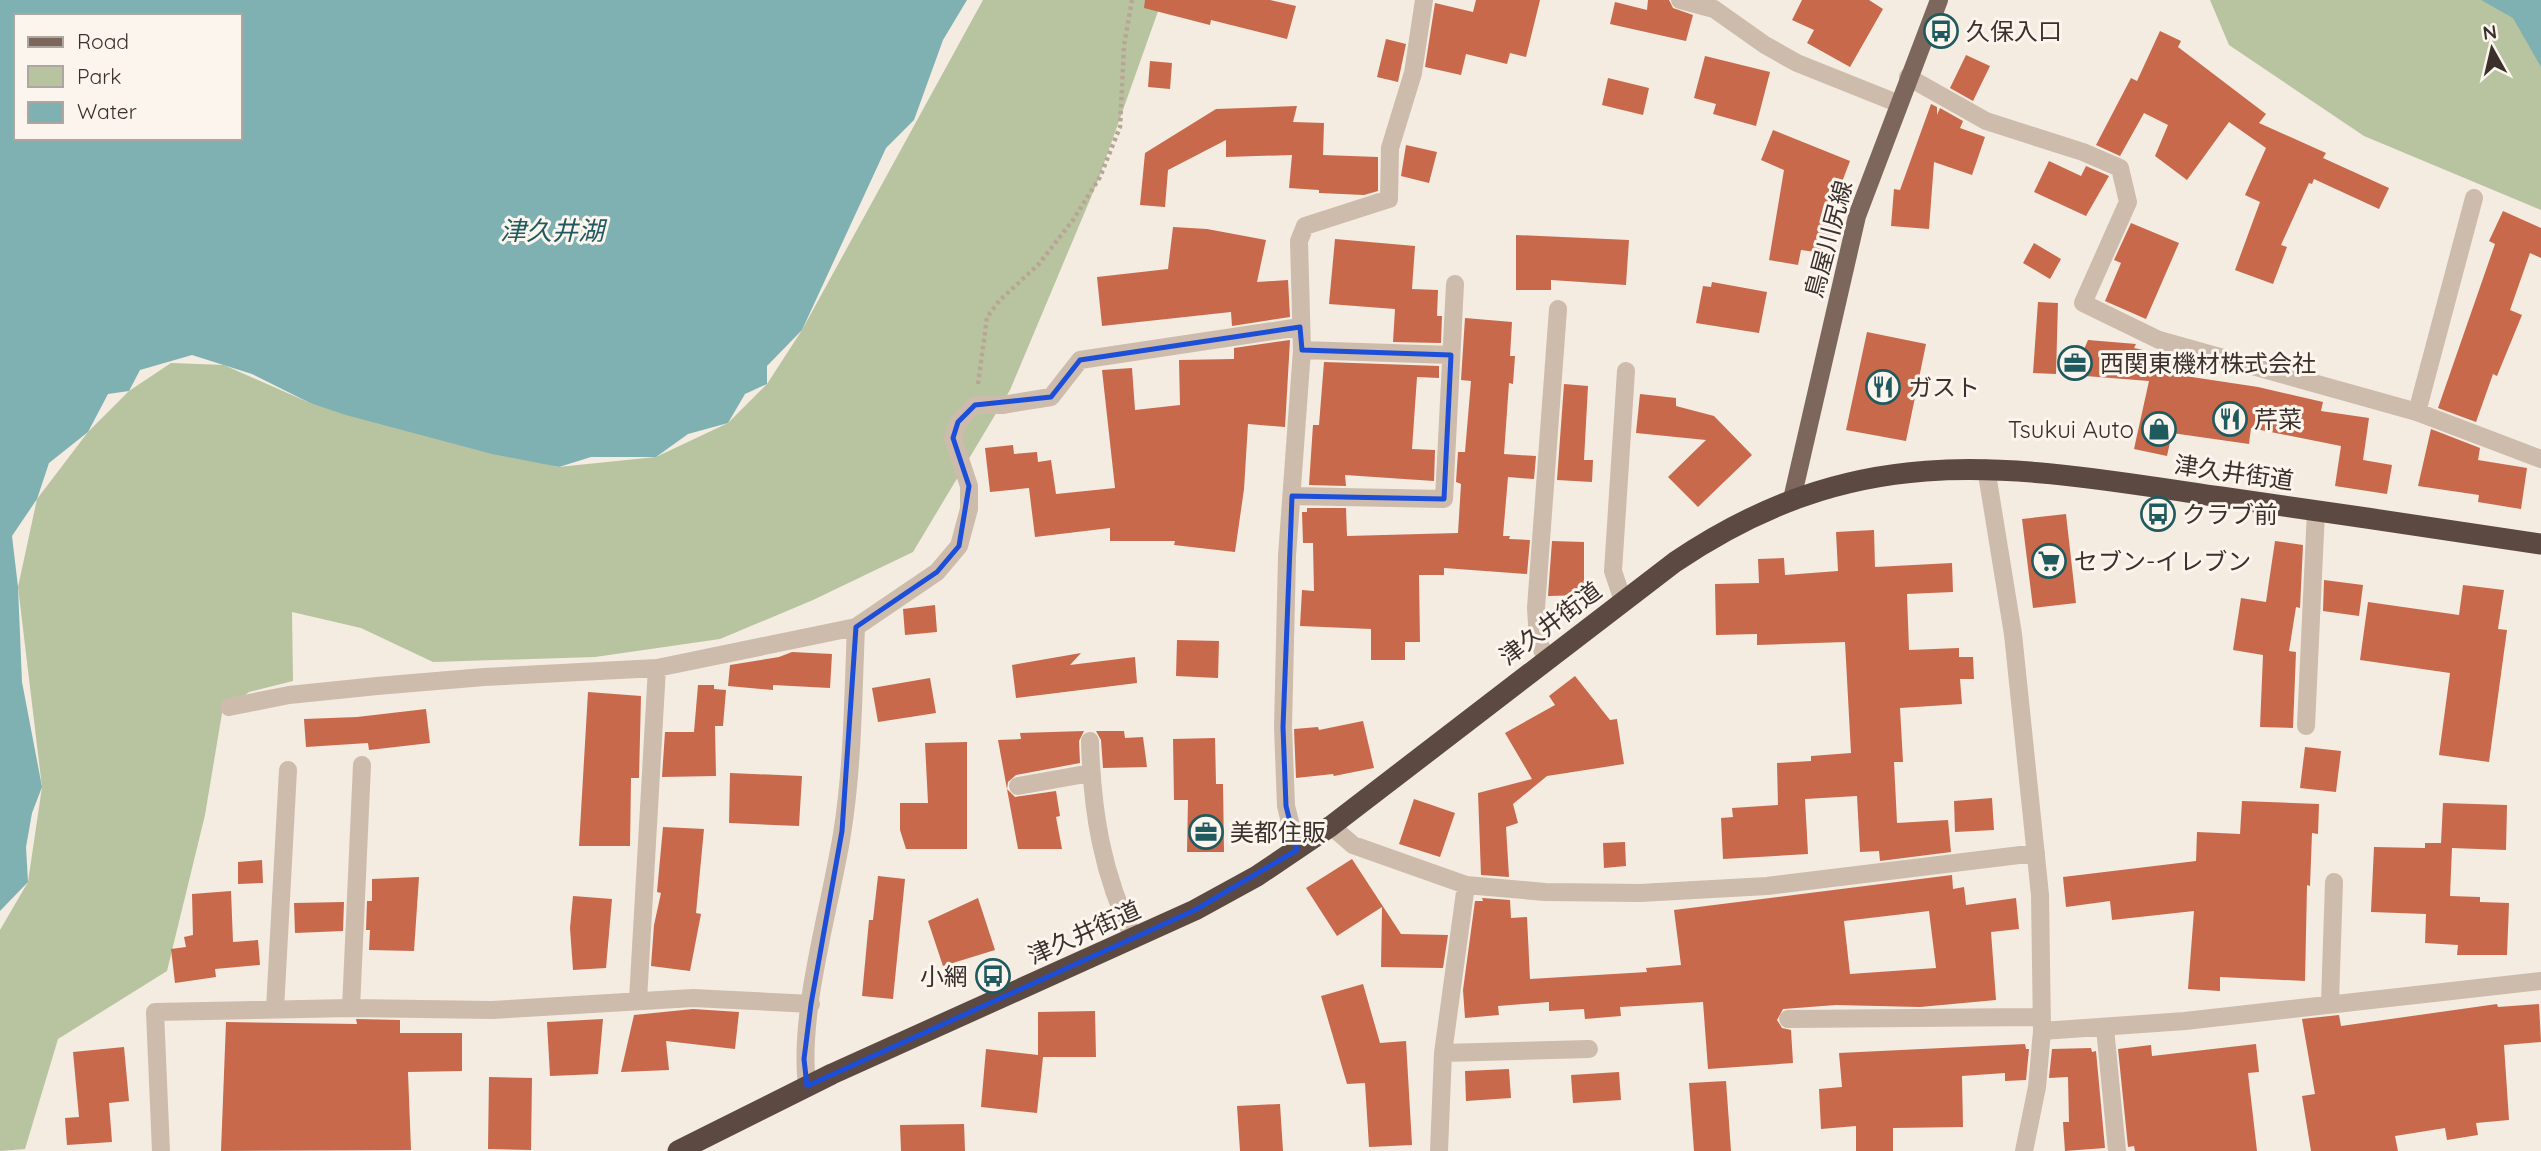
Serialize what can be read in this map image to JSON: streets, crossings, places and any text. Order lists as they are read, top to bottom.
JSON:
{
  "streets": {
    "highway": ["津久井街道"],
    "main road": ["鳥屋川尻線"]
  },
  "crossings": [
    ["鳥屋川尻線", "津久井街道"]
  ],
  "water": ["津久井湖"],
  "places": {
    "bus stop": ["久保入口", "クラブ前", "小網"],
    "office": ["西関東機材株式会社", "美都住販"],
    "restaurant": ["ガスト", "芹菜"],
    "shop": ["Tsukui Auto"],
    "supermarket": ["セブン-イレブン"]
  },
  "legend": ["Road", "Park", "Water"],
  "north": "top"
}
